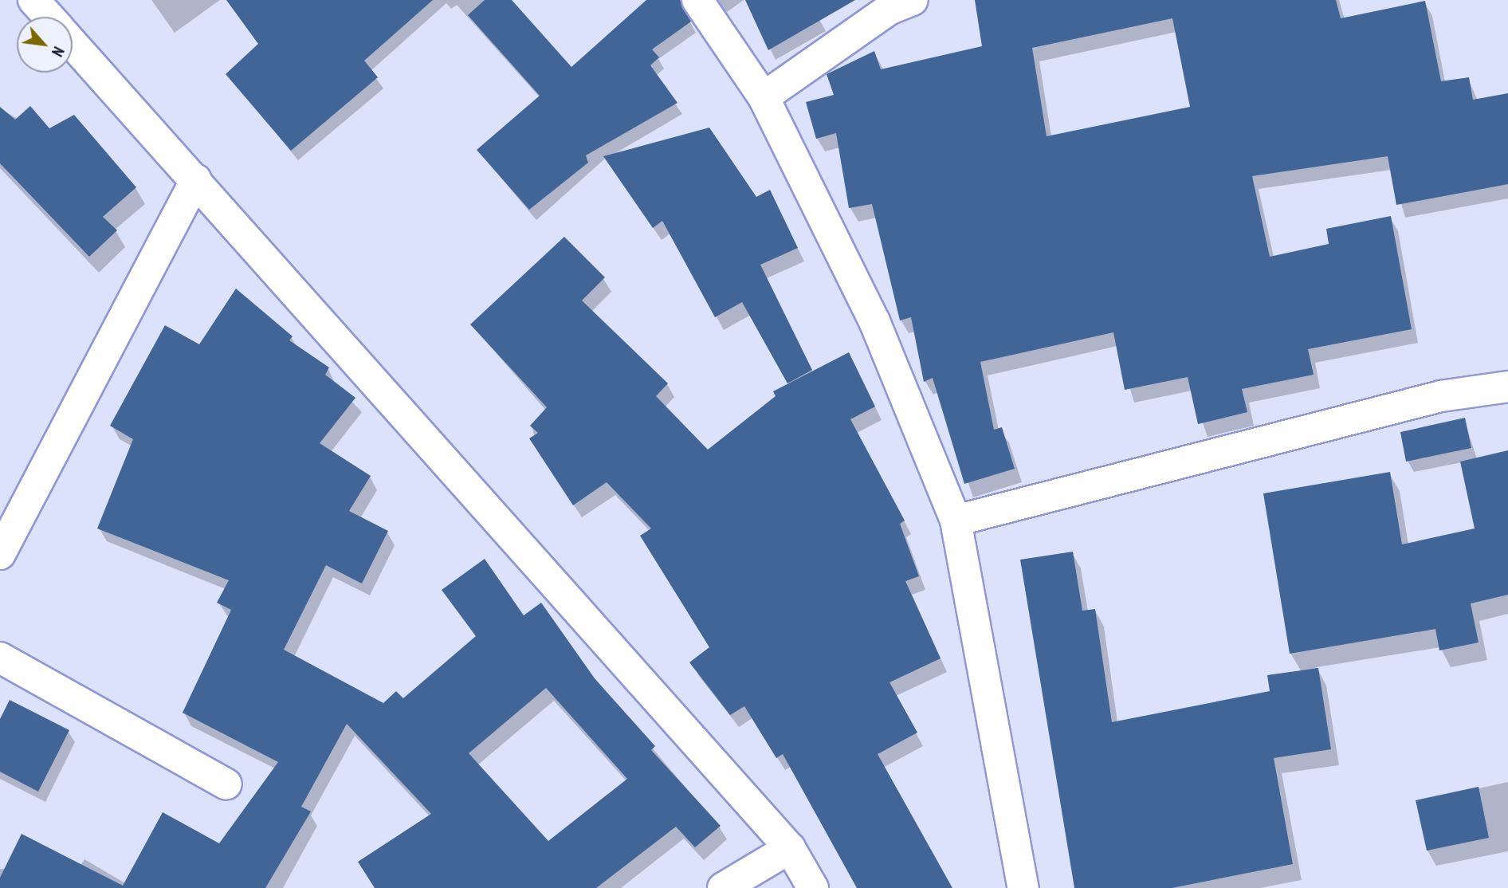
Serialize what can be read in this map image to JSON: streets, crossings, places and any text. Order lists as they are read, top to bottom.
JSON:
{
  "north": "bottom right"
}
